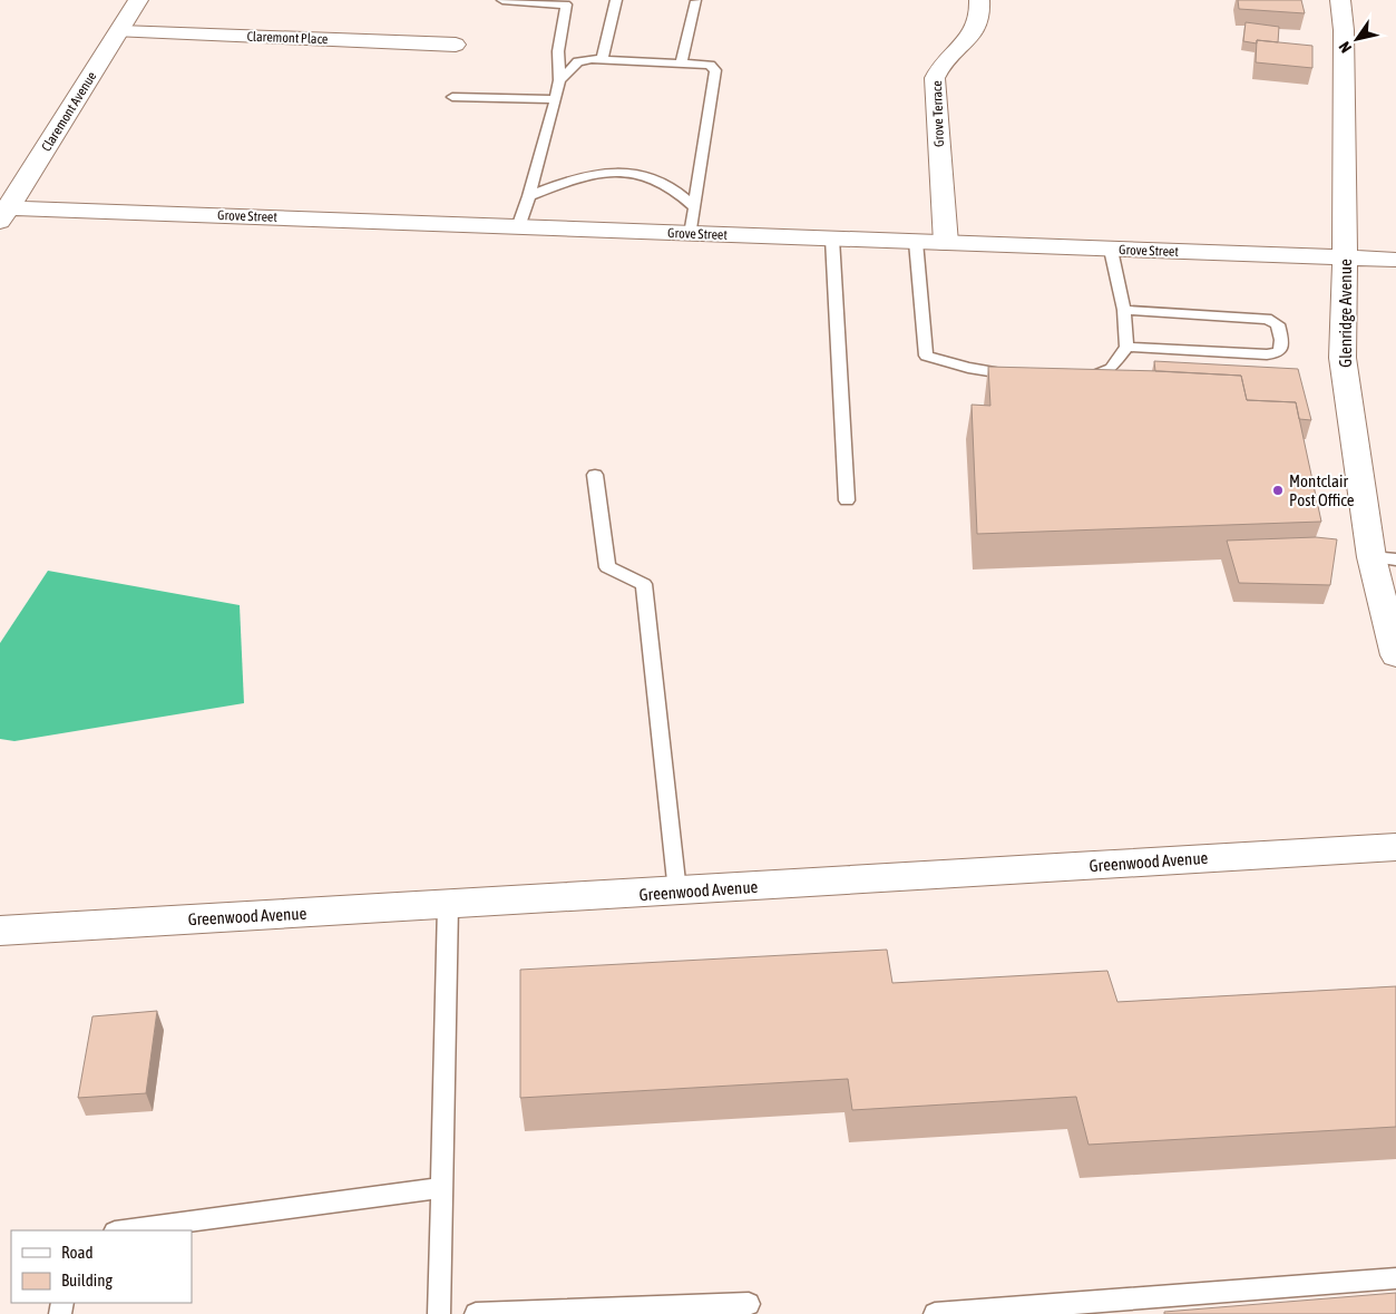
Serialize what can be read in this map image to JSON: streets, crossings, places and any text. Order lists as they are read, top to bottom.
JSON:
{
  "streets": {
    "street": [
      "Claremont Place",
      "Claremont Avenue",
      "Grove Terrace",
      "Grove Street",
      "Glenridge Avenue",
      "Greenwood Avenue"
    ]
  },
  "crossings": [
    ["Claremont Place", "Claremont Avenue"],
    ["Claremont Avenue", "Grove Street"],
    ["Grove Terrace", "Grove Street"],
    ["Grove Street", "Glenridge Avenue"]
  ],
  "places": ["Montclair Post Office"],
  "legend": ["Road", "Building"],
  "north": "bottom left"
}
